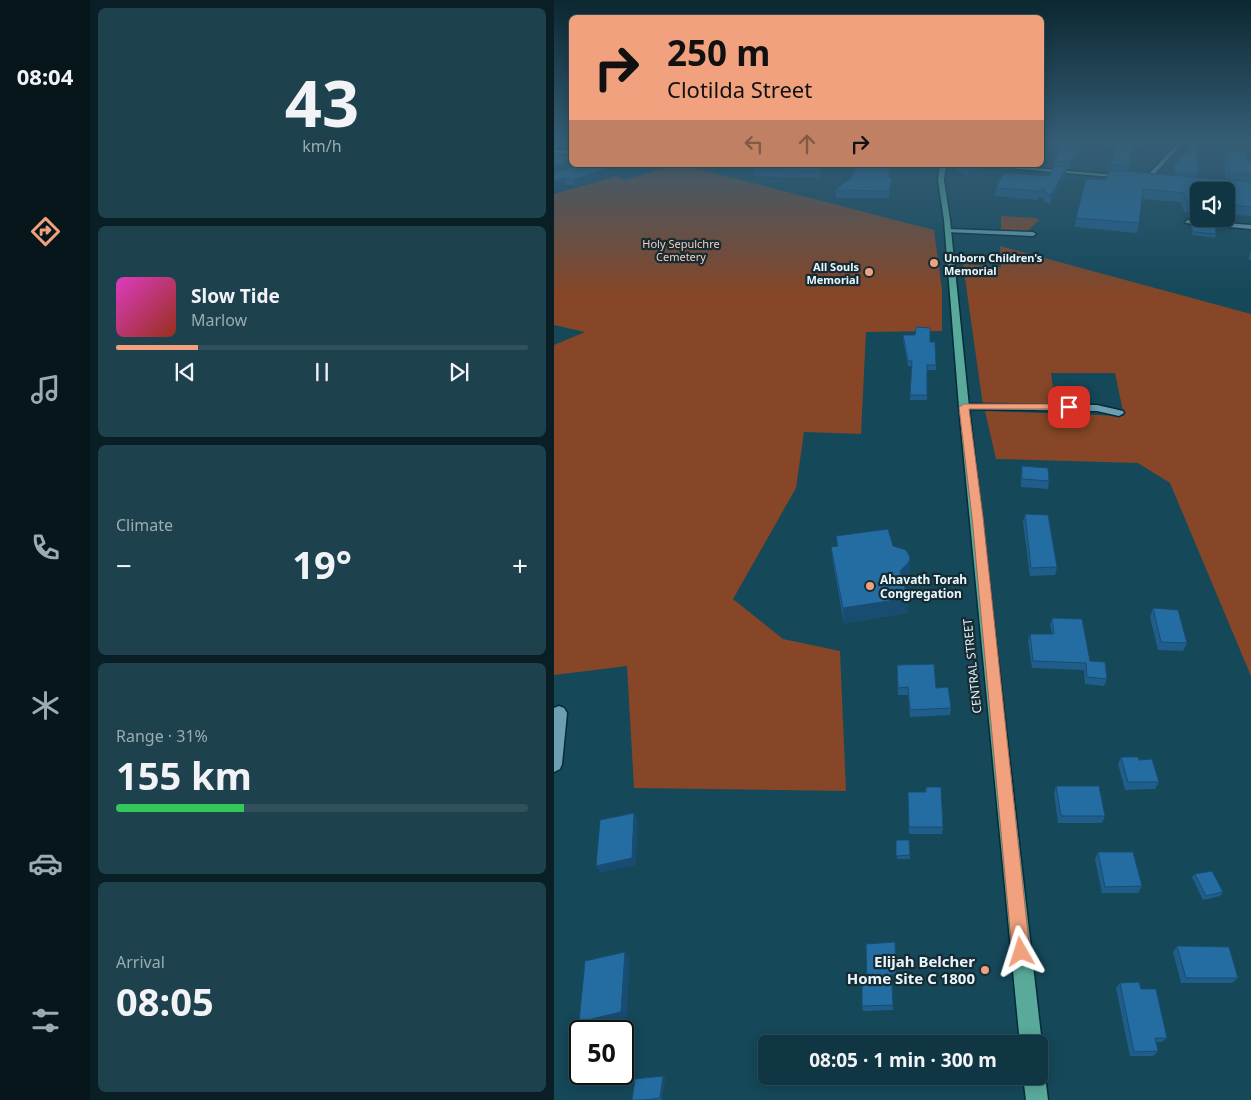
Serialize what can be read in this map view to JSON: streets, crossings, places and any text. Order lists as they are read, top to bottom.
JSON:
{
  "streets": {
    "main road": ["CENTRAL STREET"]
  },
  "parks": ["Holy Sepulchre Cemetery"],
  "places": [
    "Unborn Children's Memorial",
    "All Souls Memorial",
    "Ahavath Torah Congregation",
    "Elijah Belcher Home Site C 1800"
  ],
  "page": {
    "tabs": "08:04",
    "tile": [
      ["43", "km/h"],
      "Climate",
      ["Range · 31%", "155 km"],
      ["Arrival", "08:05"]
    ],
    "turn": ["250 m", "Clotilda Street"],
    "song": ["Slow Tide", "Marlow"],
    "heat": ["−", "19°", "+"],
    "limit": "50",
    "trip": "08:05 · 1 min · 300 m"
  }
}
